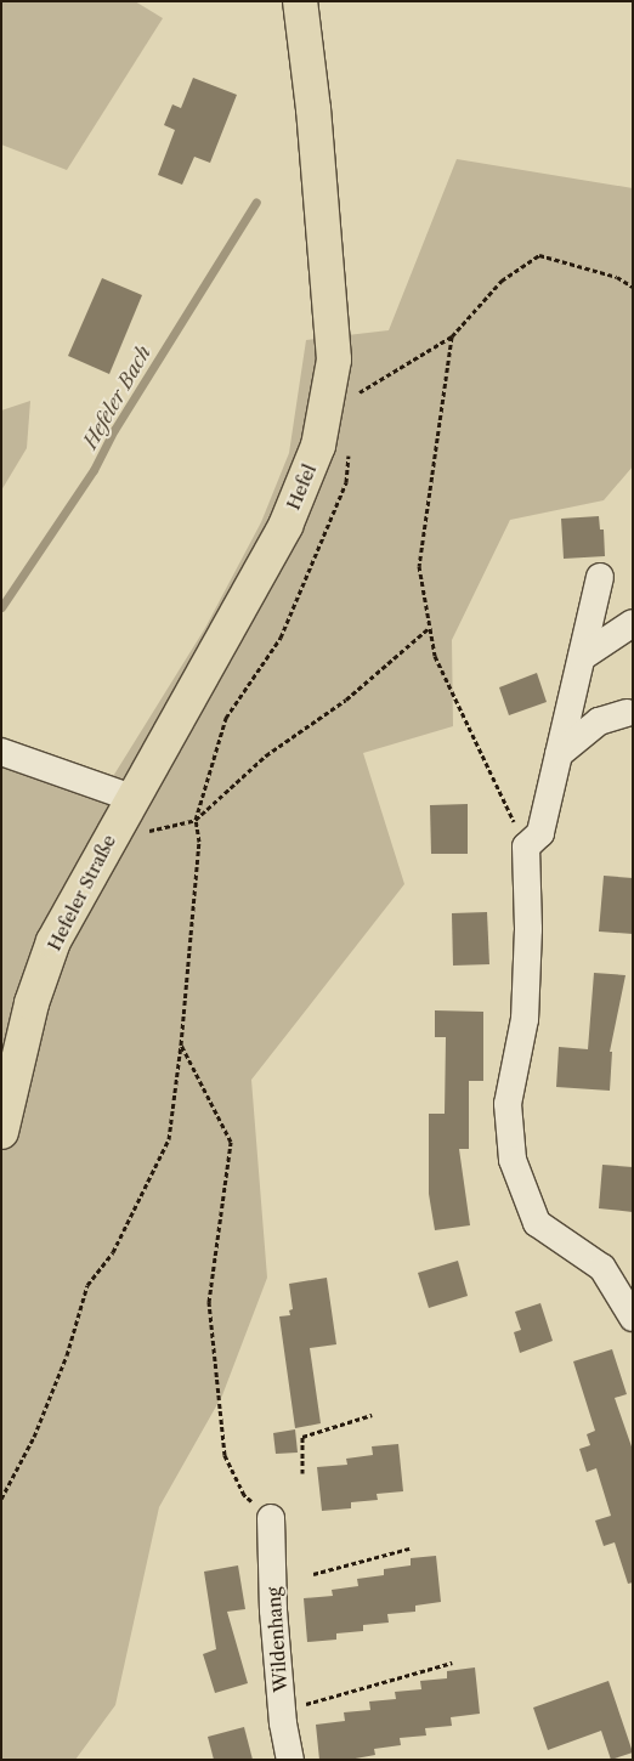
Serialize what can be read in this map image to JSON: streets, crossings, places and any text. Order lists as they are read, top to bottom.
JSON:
{
  "streets": {
    "main road": ["Hefel", "Hefeler Straße"],
    "street": ["Wildenhang"]
  },
  "crossings": [
    ["Hefel", "Hefeler Straße"]
  ],
  "water": ["Hefeler Bach"]
}
